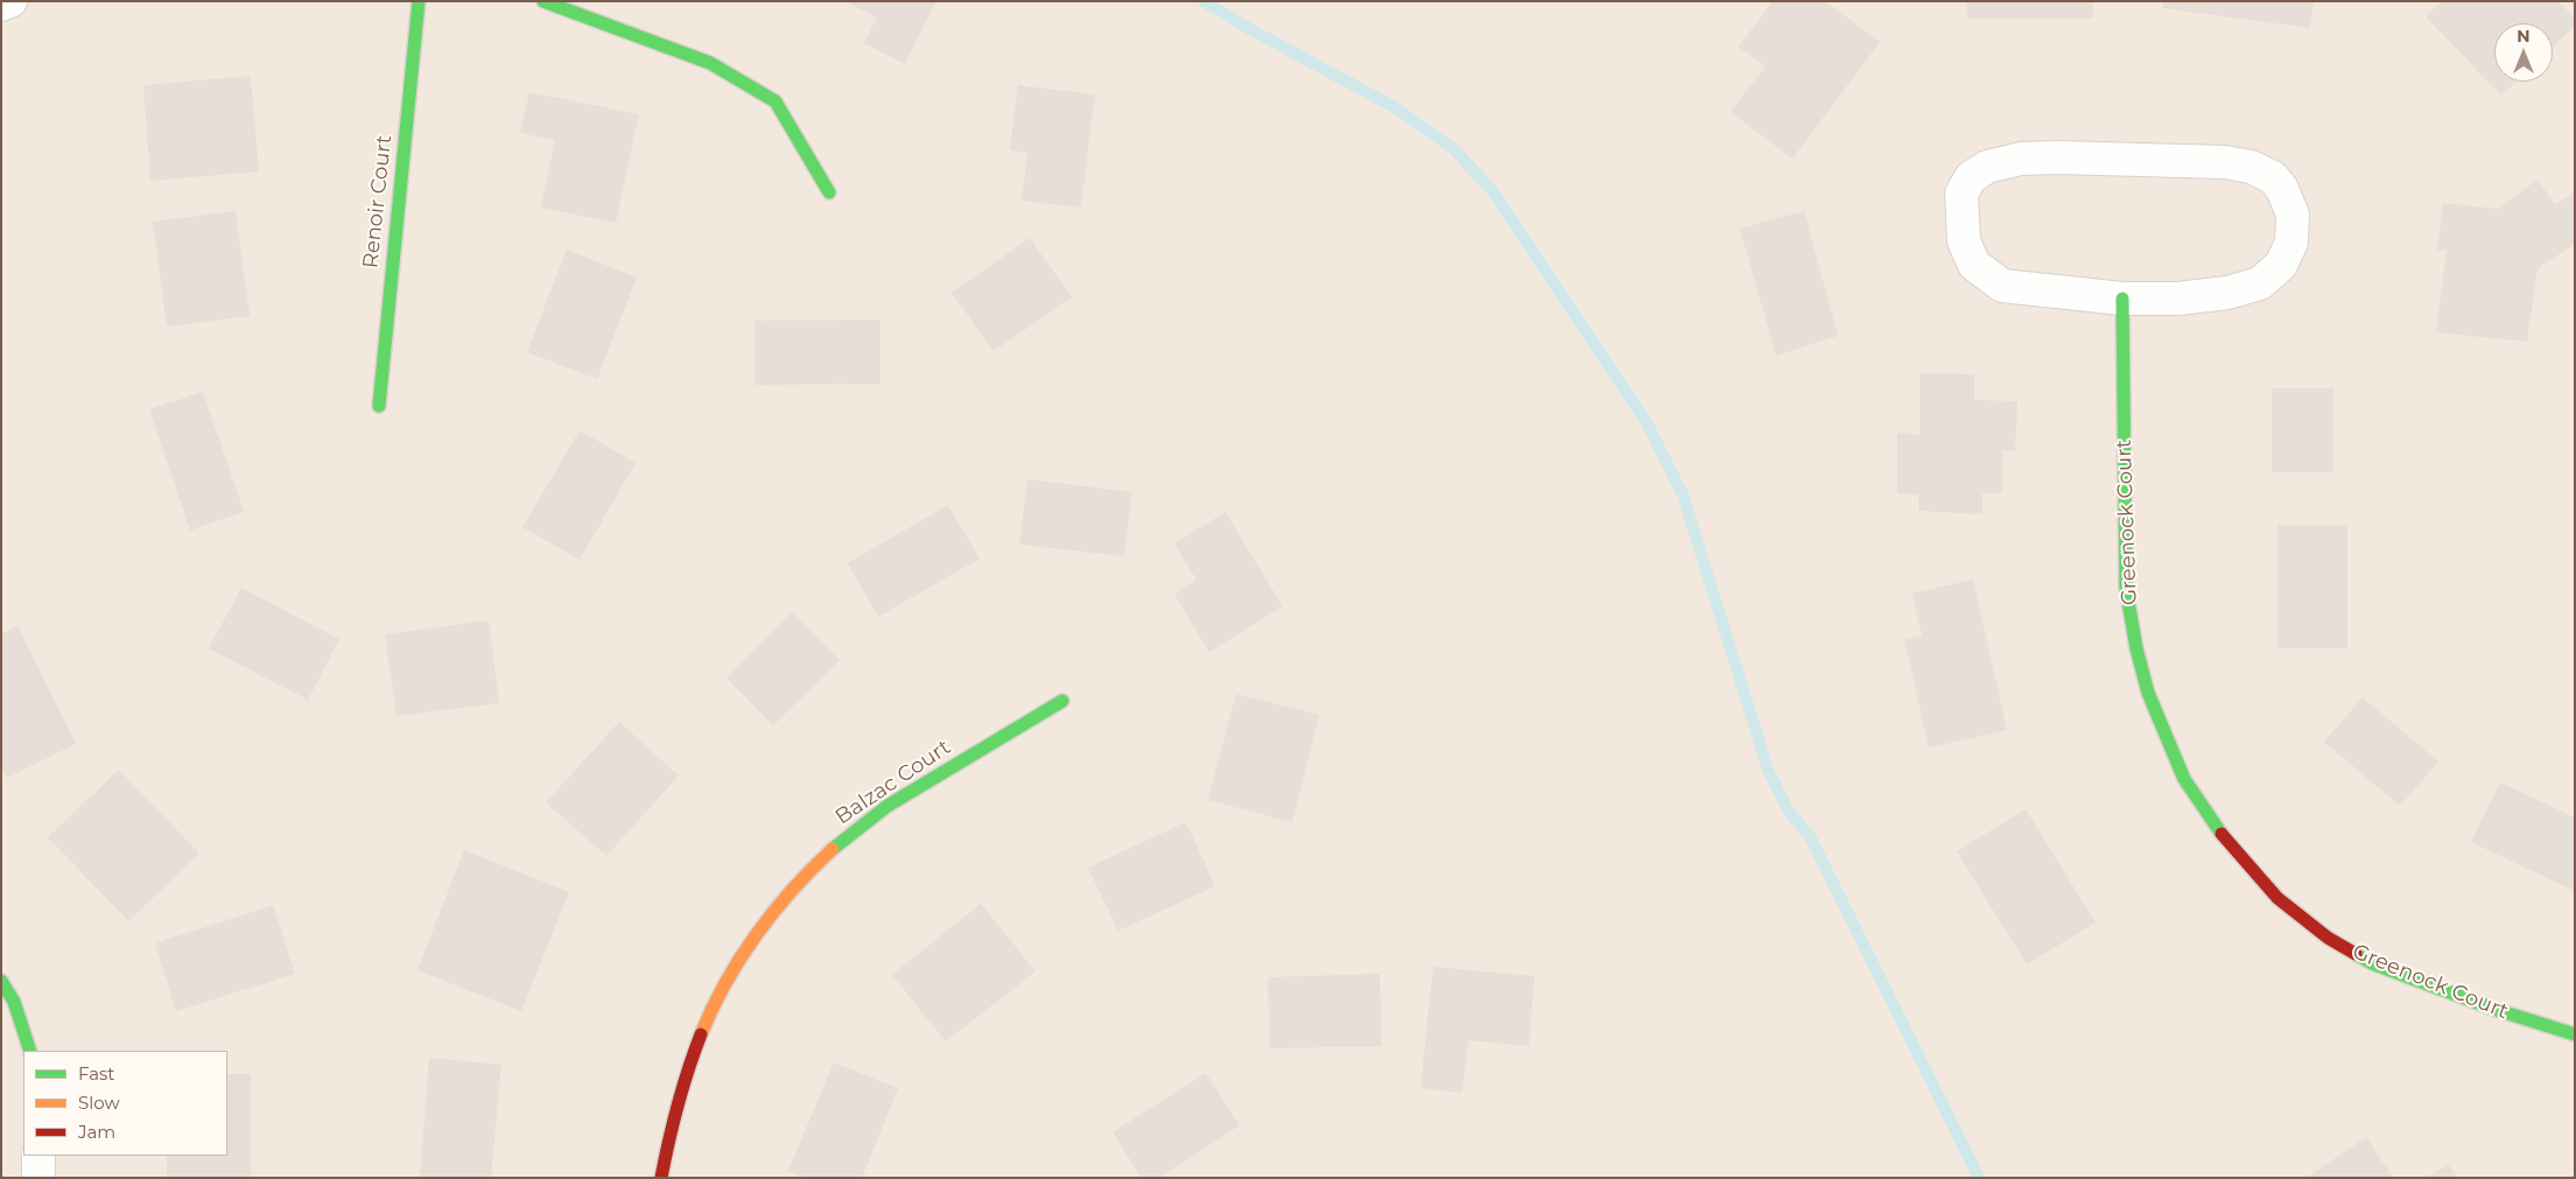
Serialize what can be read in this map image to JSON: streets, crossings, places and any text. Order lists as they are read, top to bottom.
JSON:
{
  "streets": {
    "street": ["Renoir Court", "Greenock Court", "Balzac Court"]
  },
  "legend": ["Fast", "Slow", "Jam"],
  "north": "top"
}
